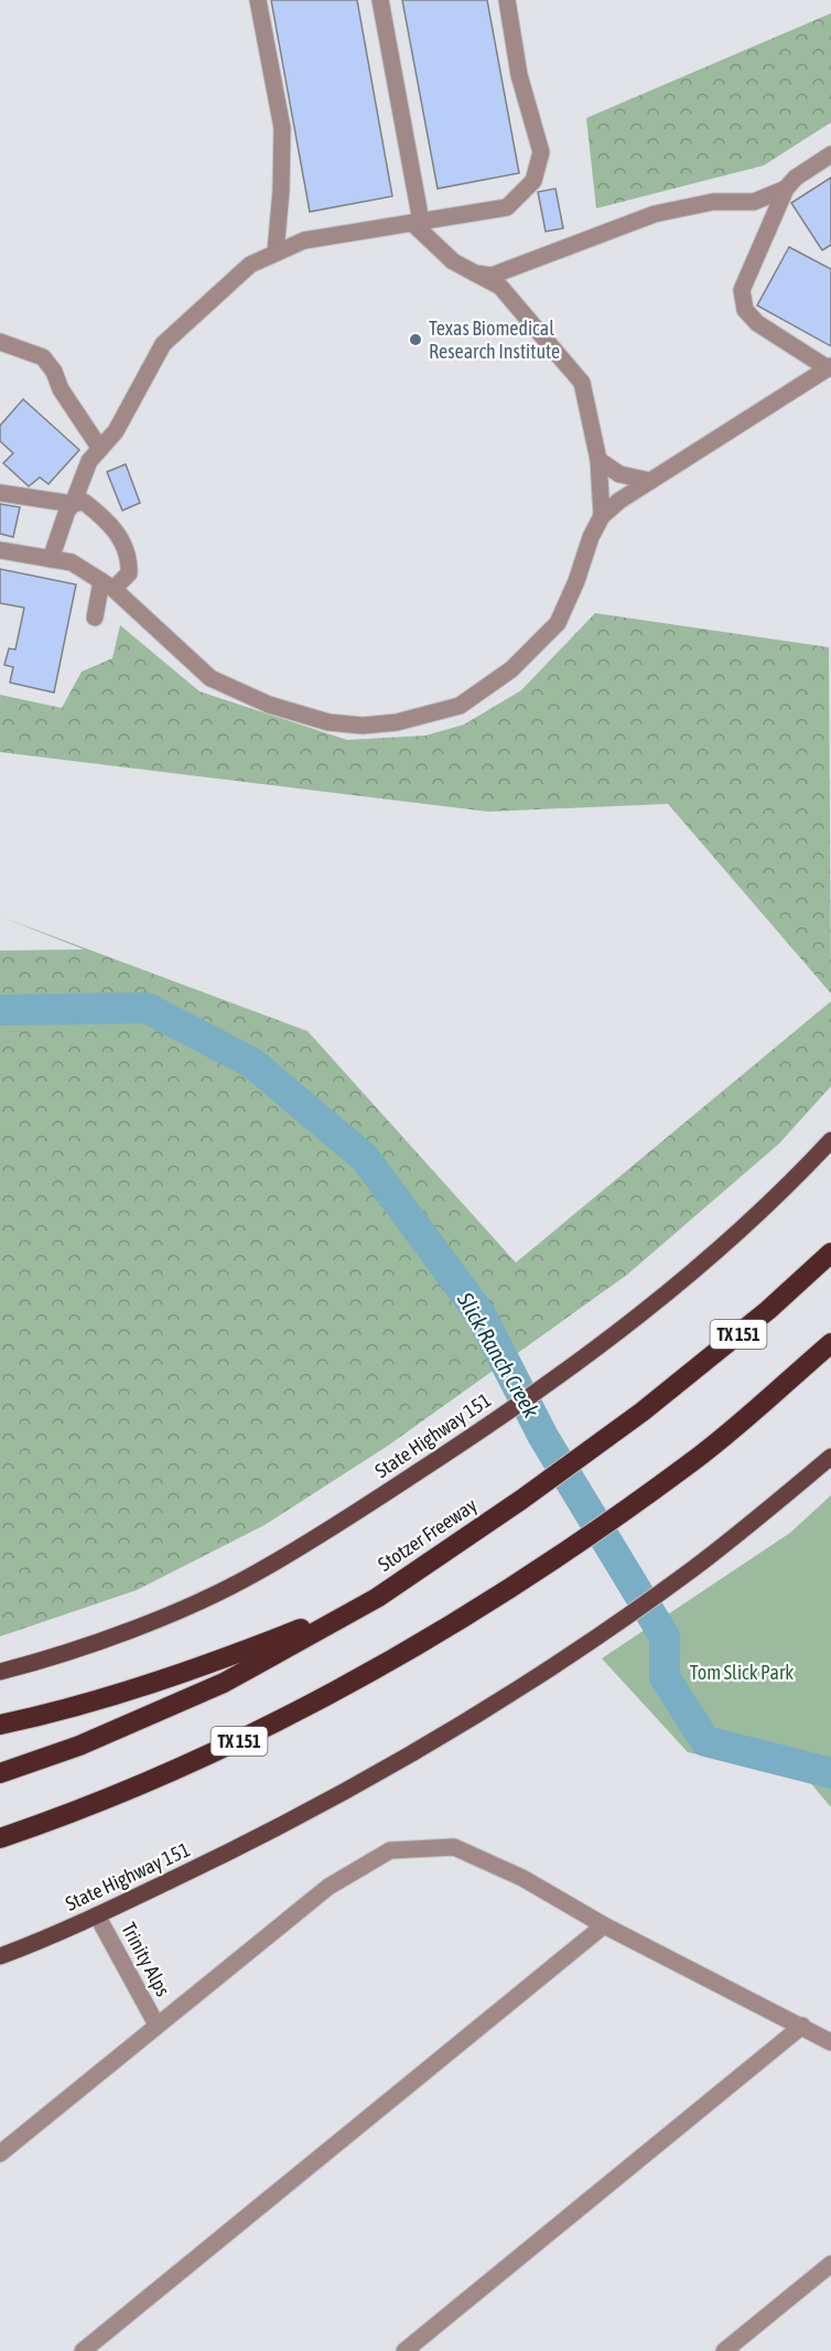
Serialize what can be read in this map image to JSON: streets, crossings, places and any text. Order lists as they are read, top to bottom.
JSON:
{
  "streets": {
    "highway": ["TX 151", "Stotzer Freeway"],
    "main road": ["State Highway 151"],
    "street": ["Trinity Alps"]
  },
  "crossings": [
    ["State Highway 151", "Trinity Alps"]
  ],
  "water": ["Slick Ranch Creek"],
  "parks": ["Tom Slick Park"],
  "places": ["Texas Biomedical Research Institute"]
}
